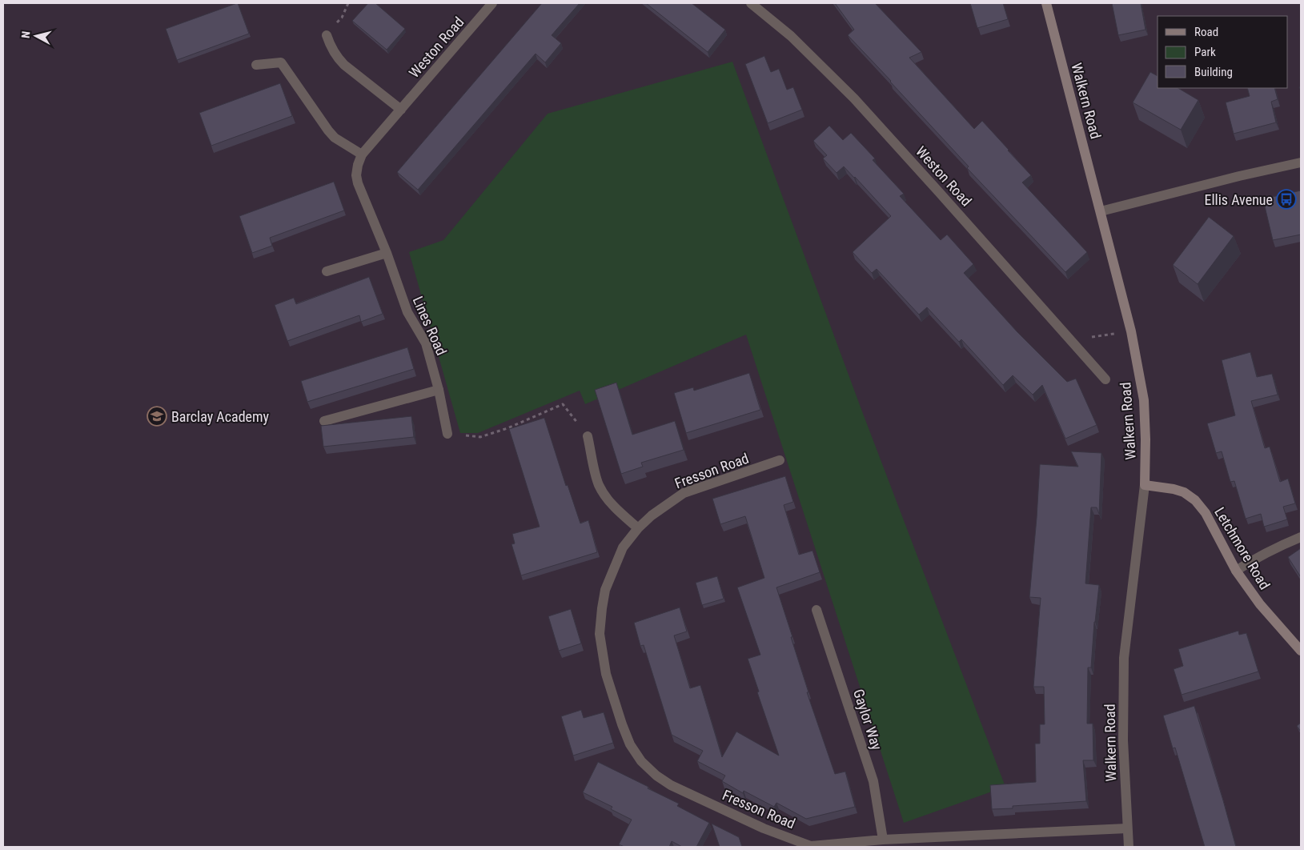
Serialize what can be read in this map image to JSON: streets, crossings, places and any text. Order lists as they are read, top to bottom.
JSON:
{
  "streets": {
    "street": [
      "Weston Road",
      "Walkern Road",
      "Lines Road",
      "Fresson Road",
      "Letchmore Road",
      "Gaylor Way"
    ]
  },
  "crossings": [
    ["Weston Road", "Lines Road"],
    ["Walkern Road", "Fresson Road"],
    ["Walkern Road", "Letchmore Road"],
    ["Fresson Road", "Gaylor Way"]
  ],
  "places": {
    "bus stop": ["Ellis Avenue"],
    "school or university": ["Barclay Academy"]
  },
  "legend": ["Road", "Park", "Building"],
  "north": "left"
}
